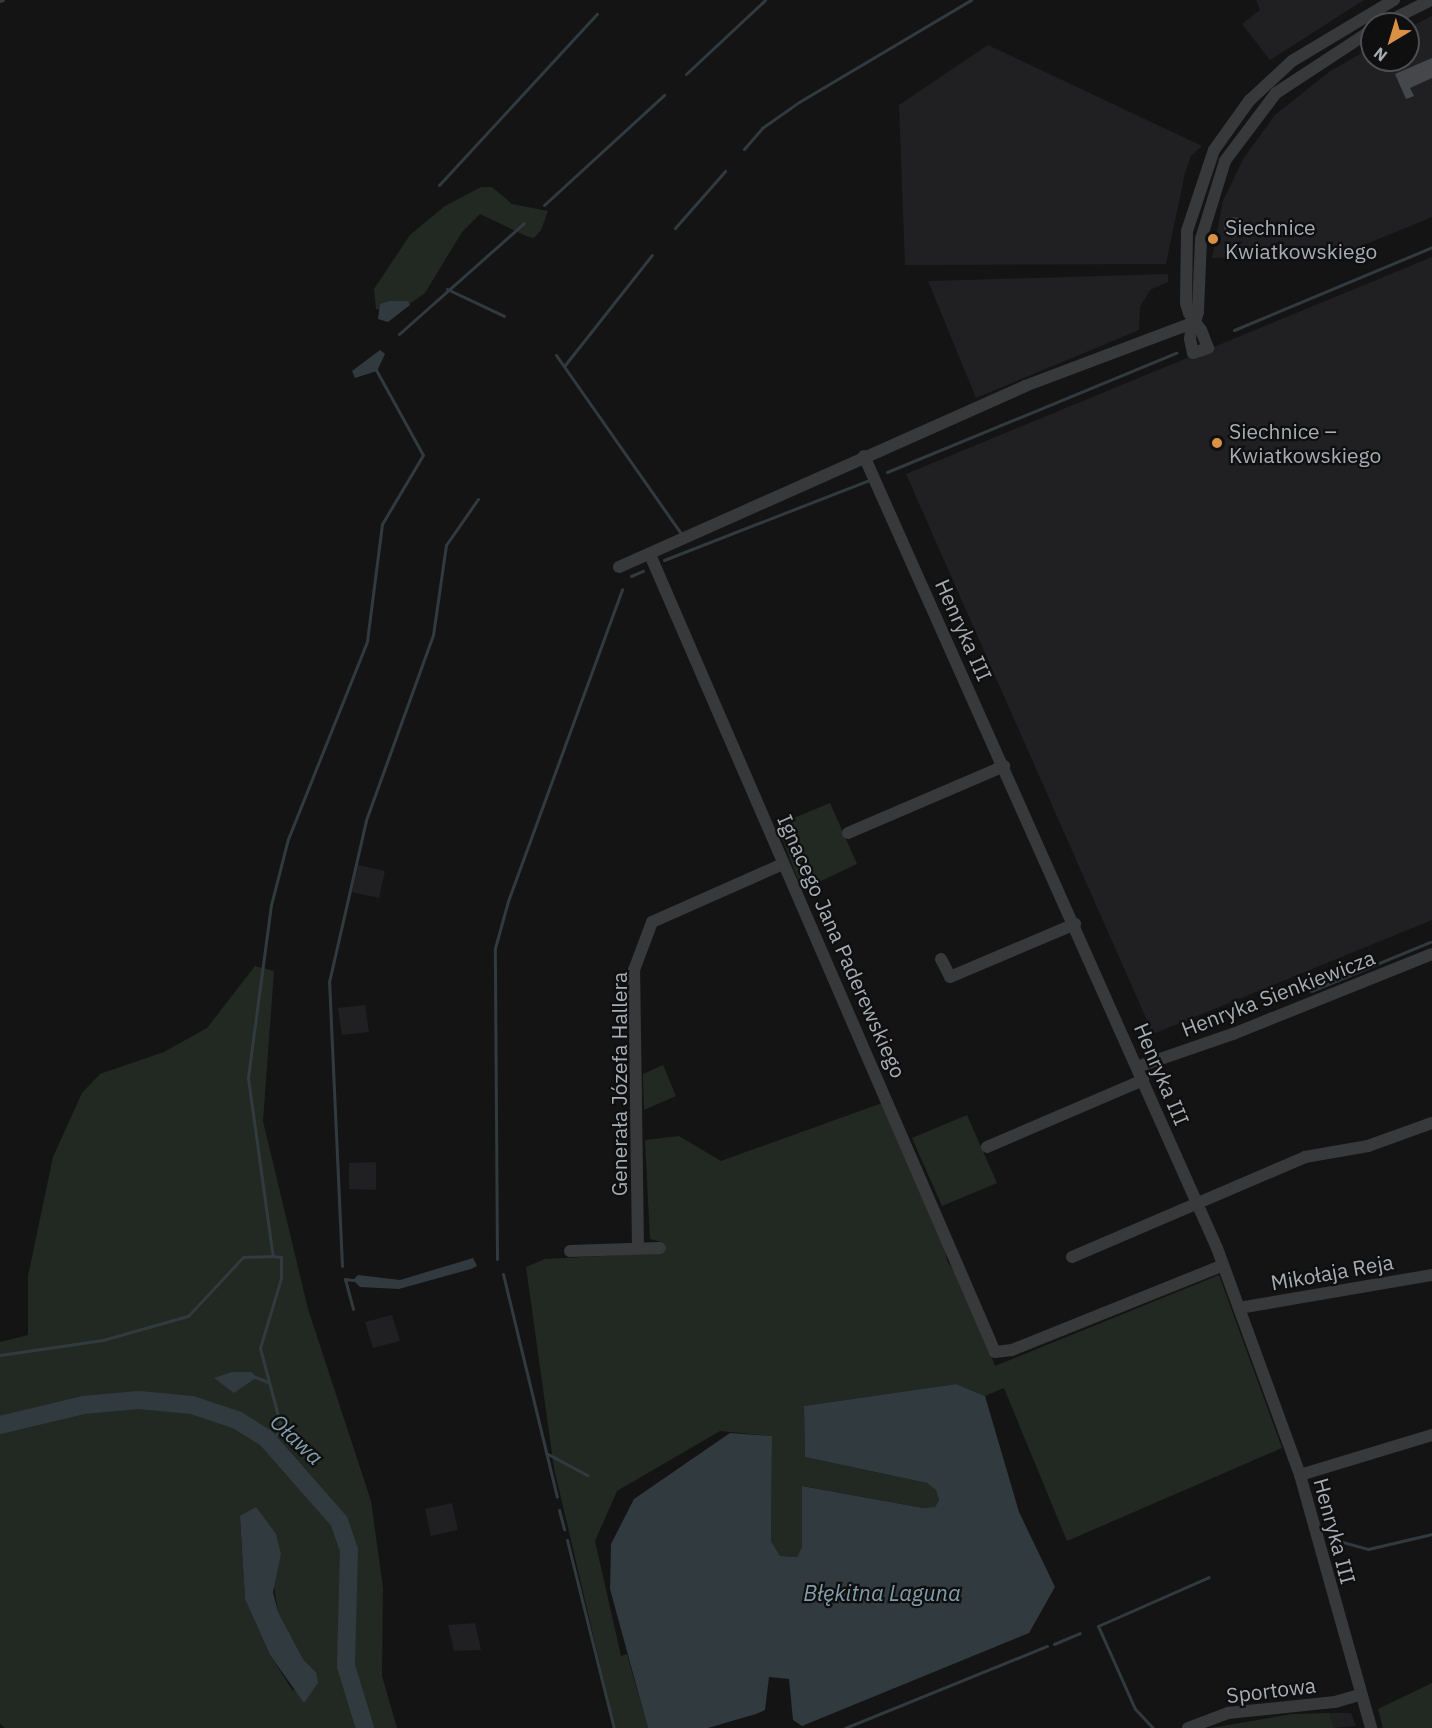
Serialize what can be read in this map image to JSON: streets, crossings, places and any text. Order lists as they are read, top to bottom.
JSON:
{
  "streets": {
    "street": [
      "Henryka III",
      "Ignacego Jana Paderewskiego",
      "Henryka Sienkiewicza",
      "Generała Józefa Hallera",
      "Mikołaja Reja",
      "Sportowa"
    ]
  },
  "crossings": [
    ["Henryka III", "Ignacego Jana Paderewskiego"],
    ["Henryka III", "Henryka Sienkiewicza"],
    ["Henryka III", "Mikołaja Reja"],
    ["Henryka III", "Sportowa"],
    ["Ignacego Jana Paderewskiego", "Generała Józefa Hallera"]
  ],
  "water": ["Oława", "Błękitna Laguna"],
  "places": ["Siechnice Kwiatkowskiego", "Siechnice – Kwiatkowskiego"],
  "north": "bottom left"
}
